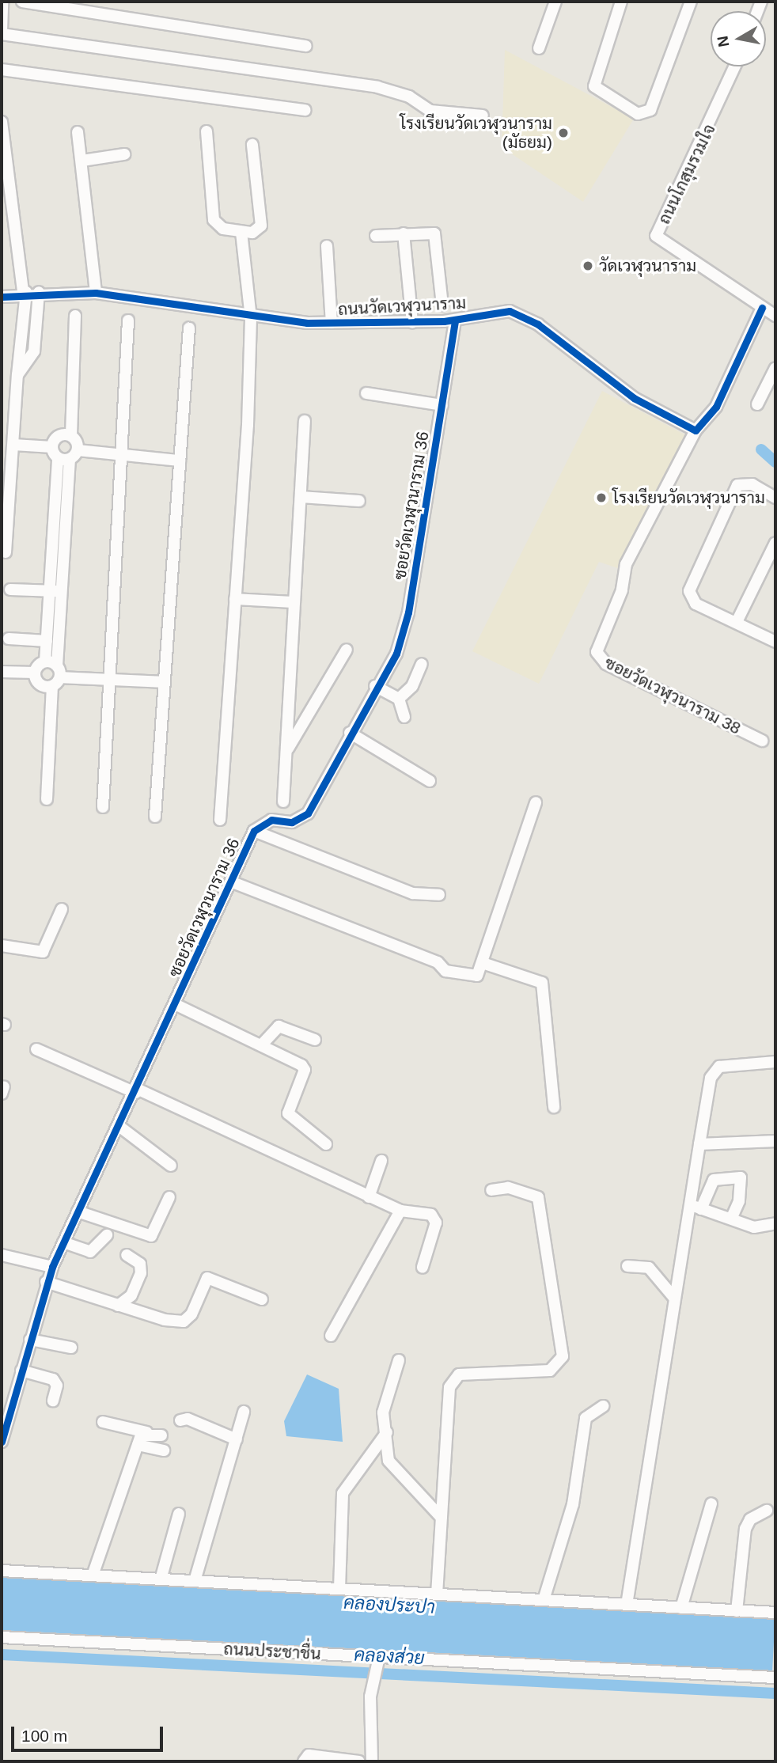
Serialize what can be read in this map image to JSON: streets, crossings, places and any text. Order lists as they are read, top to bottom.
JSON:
{
  "streets": {
    "street": [
      "ถนนโกสุมรวมใจ",
      "ถนนวัดเวฬุวนาราม",
      "ซอยวัดเวฬุวนาราม 36",
      "ซอยวัดเวฬุวนาราม 38",
      "ถนนประชาชื่น"
    ]
  },
  "crossings": [
    ["ถนนวัดเวฬุวนาราม", "ซอยวัดเวฬุวนาราม 36"],
    ["ถนนวัดเวฬุวนาราม", "ซอยวัดเวฬุวนาราม 38"]
  ],
  "water": ["คลองประปา", "คลองส่วย"],
  "places": ["โรงเรียนวัดเวฬุวนาราม (มัธยม)", "วัดเวฬุวนาราม", "โรงเรียนวัดเวฬุวนาราม"],
  "scale_bar": "100 m",
  "north": "left"
}
